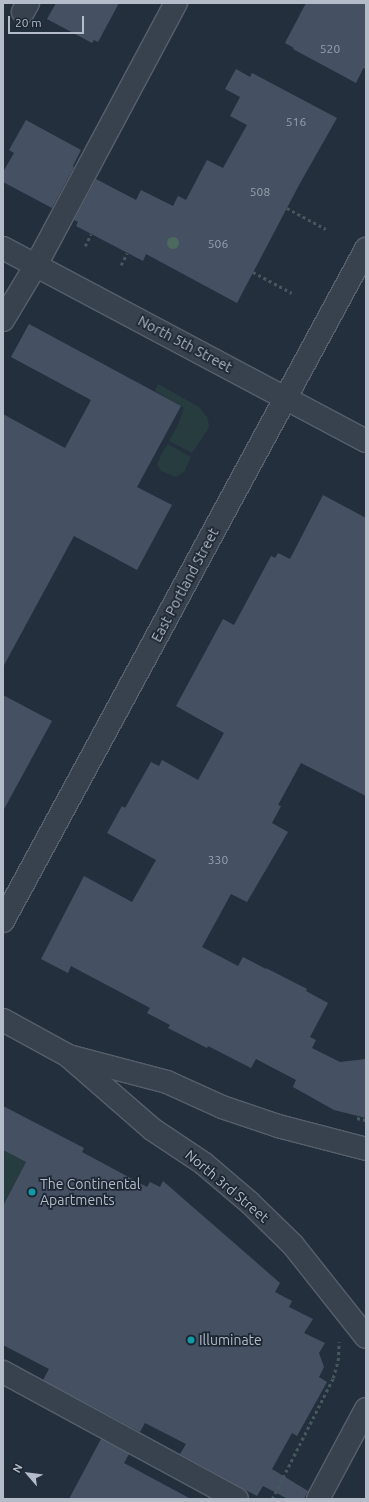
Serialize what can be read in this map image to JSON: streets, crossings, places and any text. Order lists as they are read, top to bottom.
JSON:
{
  "streets": {
    "street": ["North 5th Street", "East Portland Street", "North 3rd Street"]
  },
  "crossings": [
    ["North 5th Street", "East Portland Street"]
  ],
  "places": ["The Continental Apartments", "Illuminate"],
  "house_numbers": [
    "520",
    "516",
    "508",
    "506",
    "330"
  ],
  "scale_bar": "20 m",
  "north": "top left"
}
